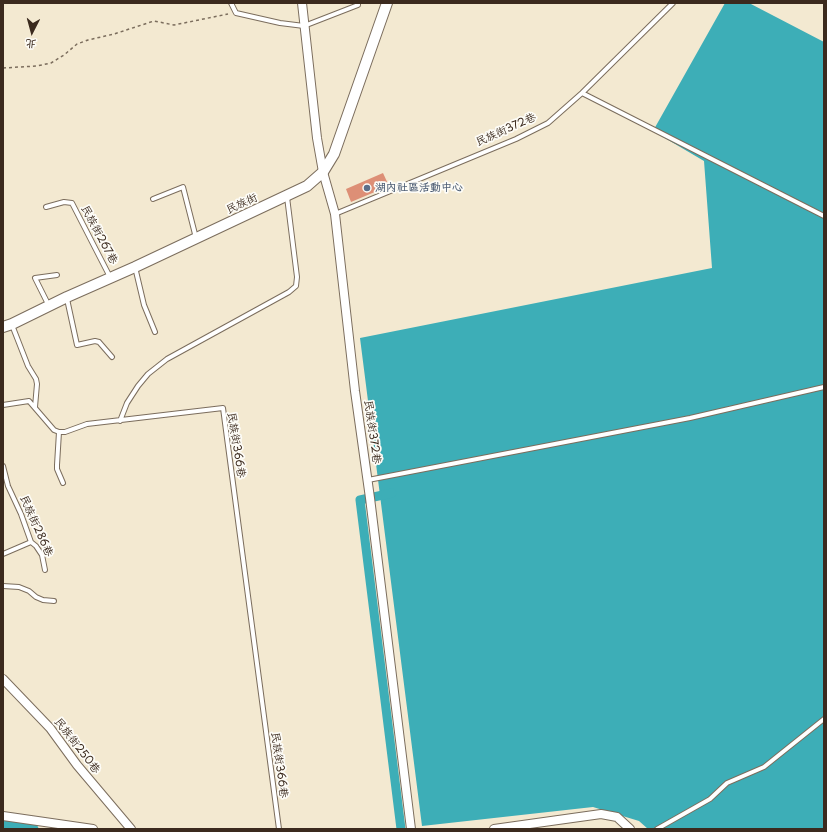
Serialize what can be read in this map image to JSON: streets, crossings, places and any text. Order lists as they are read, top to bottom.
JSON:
{
  "streets": {
    "street": ["民族街372巷", "民族街", "民族街250巷"],
    "lane": ["民族街267巷", "民族街366巷", "民族街286巷"]
  },
  "crossings": [
    ["民族街372巷", "民族街"],
    ["民族街", "民族街267巷"]
  ],
  "places": ["湖內社區活動中心"],
  "north": "bottom"
}
